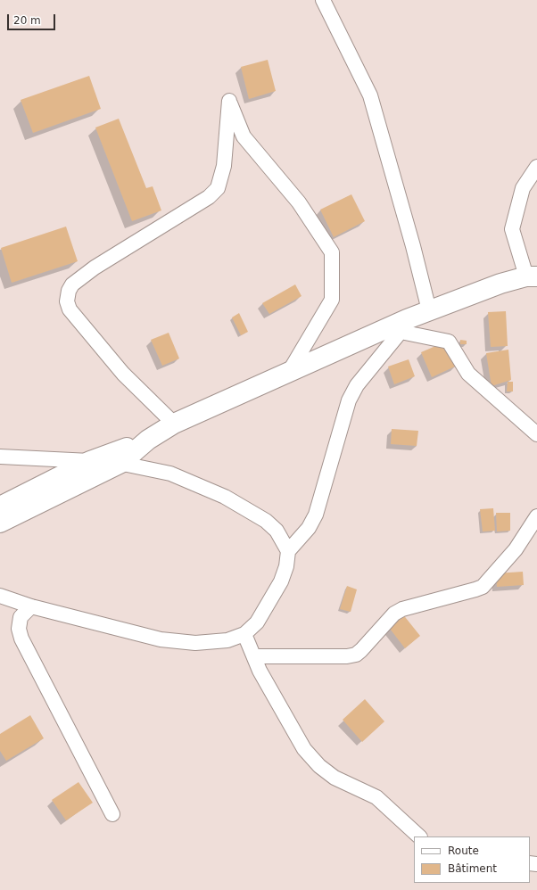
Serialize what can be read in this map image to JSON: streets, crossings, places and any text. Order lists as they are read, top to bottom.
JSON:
{
  "legend": ["Route", "Bâtiment"],
  "scale_bar": "20 m"
}
